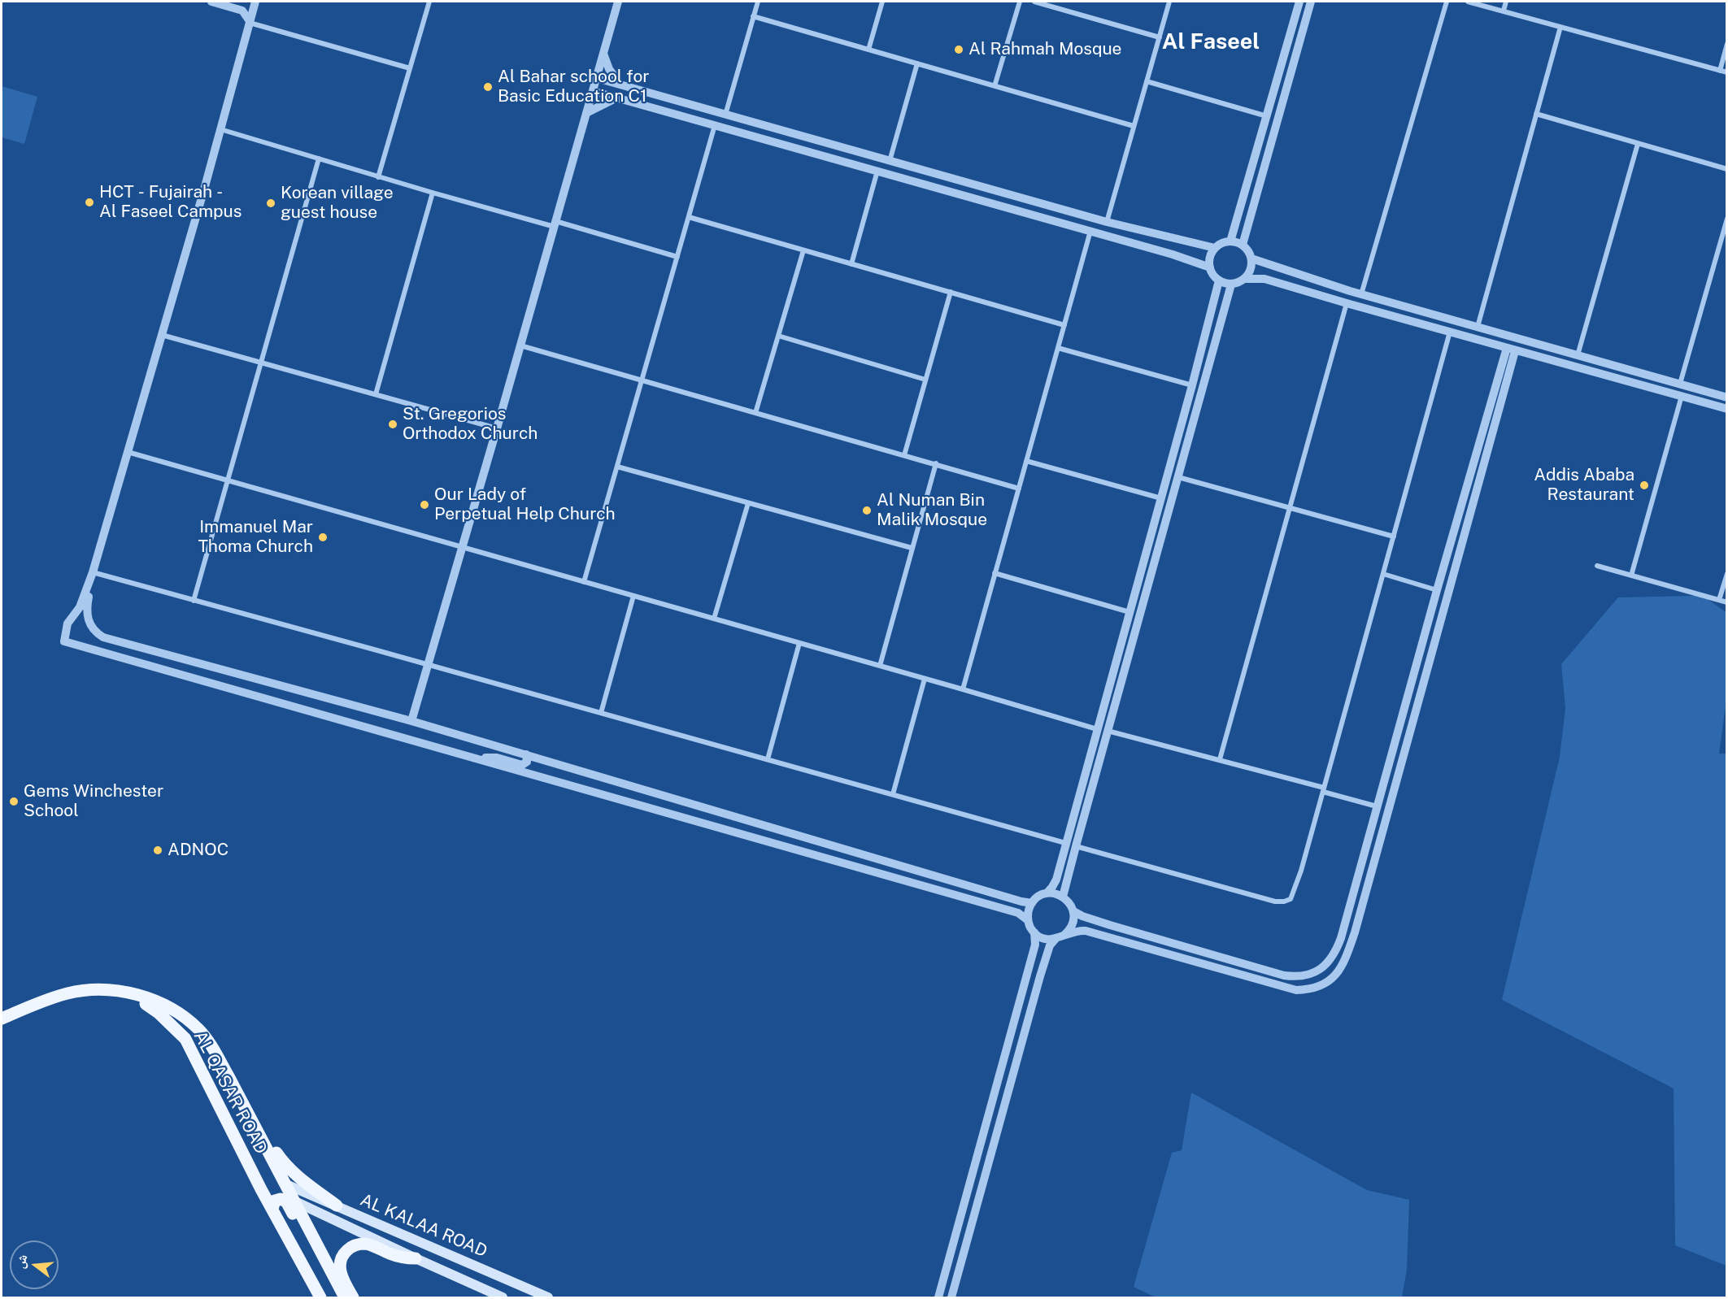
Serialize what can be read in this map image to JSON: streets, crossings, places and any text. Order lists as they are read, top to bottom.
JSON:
{
  "streets": {
    "main road": ["AL QASAR ROAD", "AL KALAA ROAD"]
  },
  "crossings": [
    ["AL QASAR ROAD", "AL KALAA ROAD"]
  ],
  "districts": ["Al Faseel"],
  "places": [
    "Al Rahmah Mosque",
    "Al Bahar school for Basic Education C1",
    "HCT - Fujairah - Al Faseel Campus",
    "Korean village guest house",
    "St. Gregorios Orthodox Church",
    "Addis Ababa Restaurant",
    "Our Lady of Perpetual Help Church",
    "Al Numan Bin Malik Mosque",
    "Immanuel Mar Thoma Church",
    "Gems Winchester School",
    "ADNOC"
  ],
  "north": "left"
}
